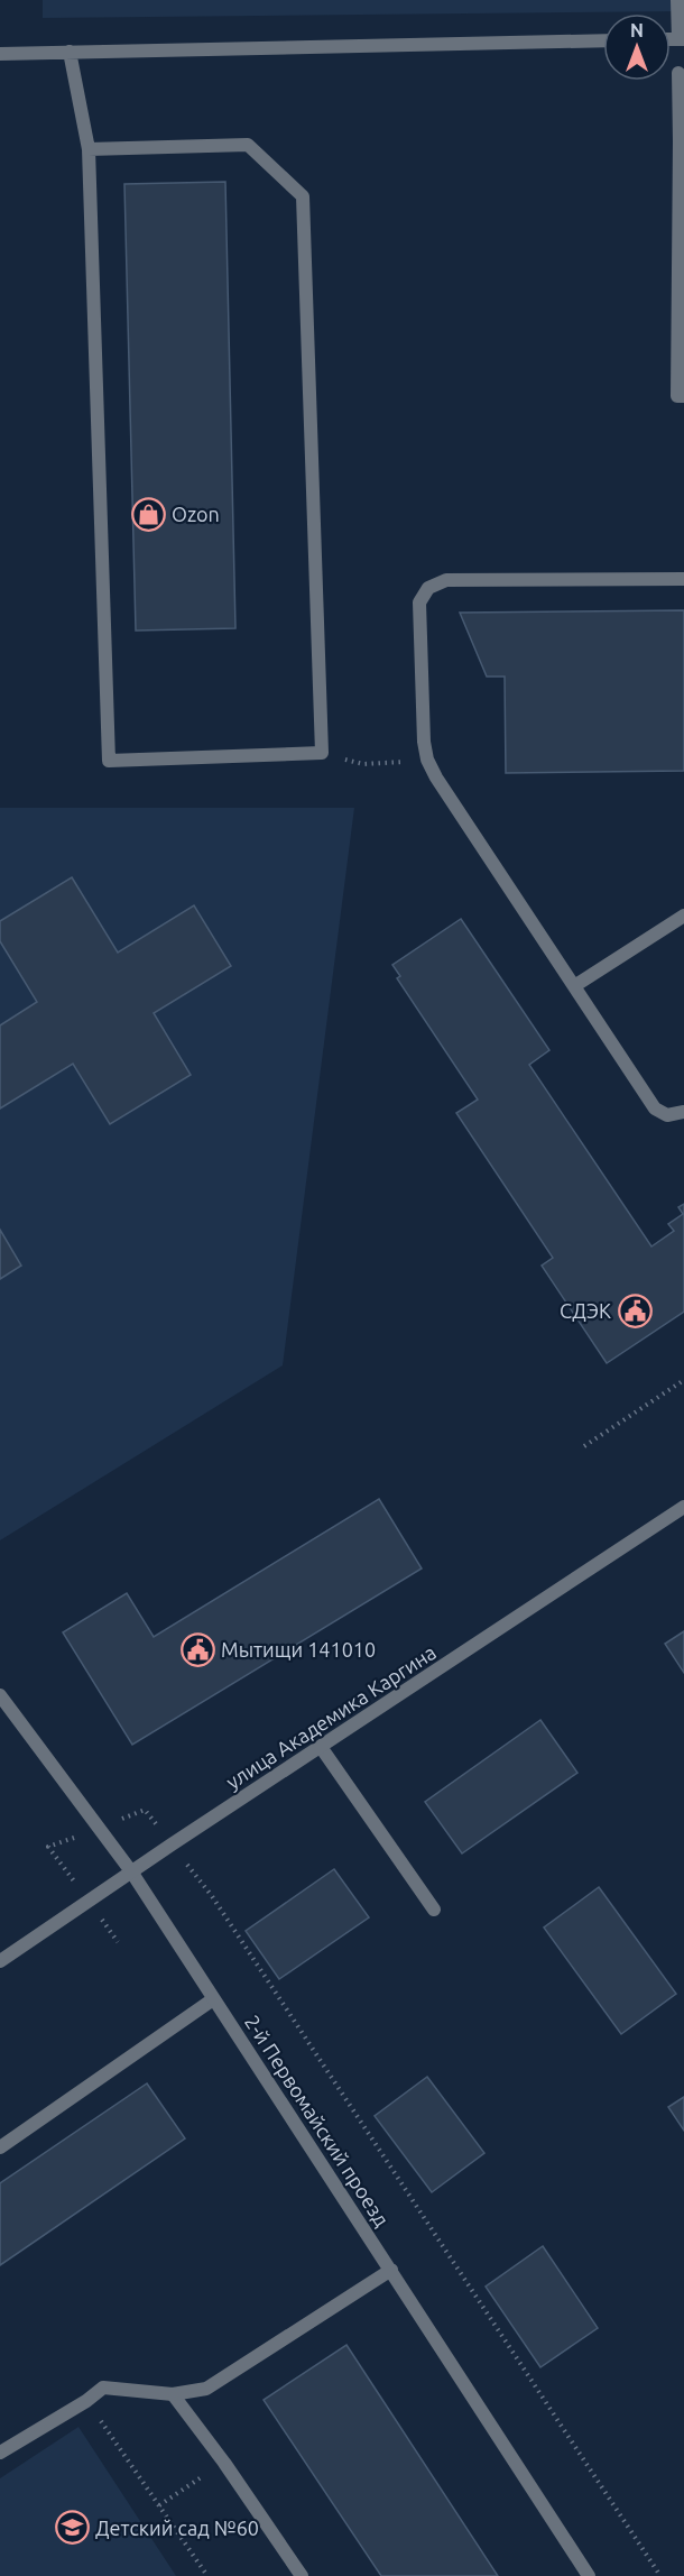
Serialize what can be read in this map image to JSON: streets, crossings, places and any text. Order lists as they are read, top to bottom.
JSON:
{
  "streets": {
    "street": ["улица Академика Каргина", "2-й Первомайский проезд"]
  },
  "crossings": [
    ["улица Академика Каргина", "2-й Первомайский проезд"]
  ],
  "places": {
    "shop": ["Ozon"],
    "public building": ["СДЭК", "Мытищи 141010"],
    "school or university": ["Детский сад №60"]
  },
  "north": "top"
}
